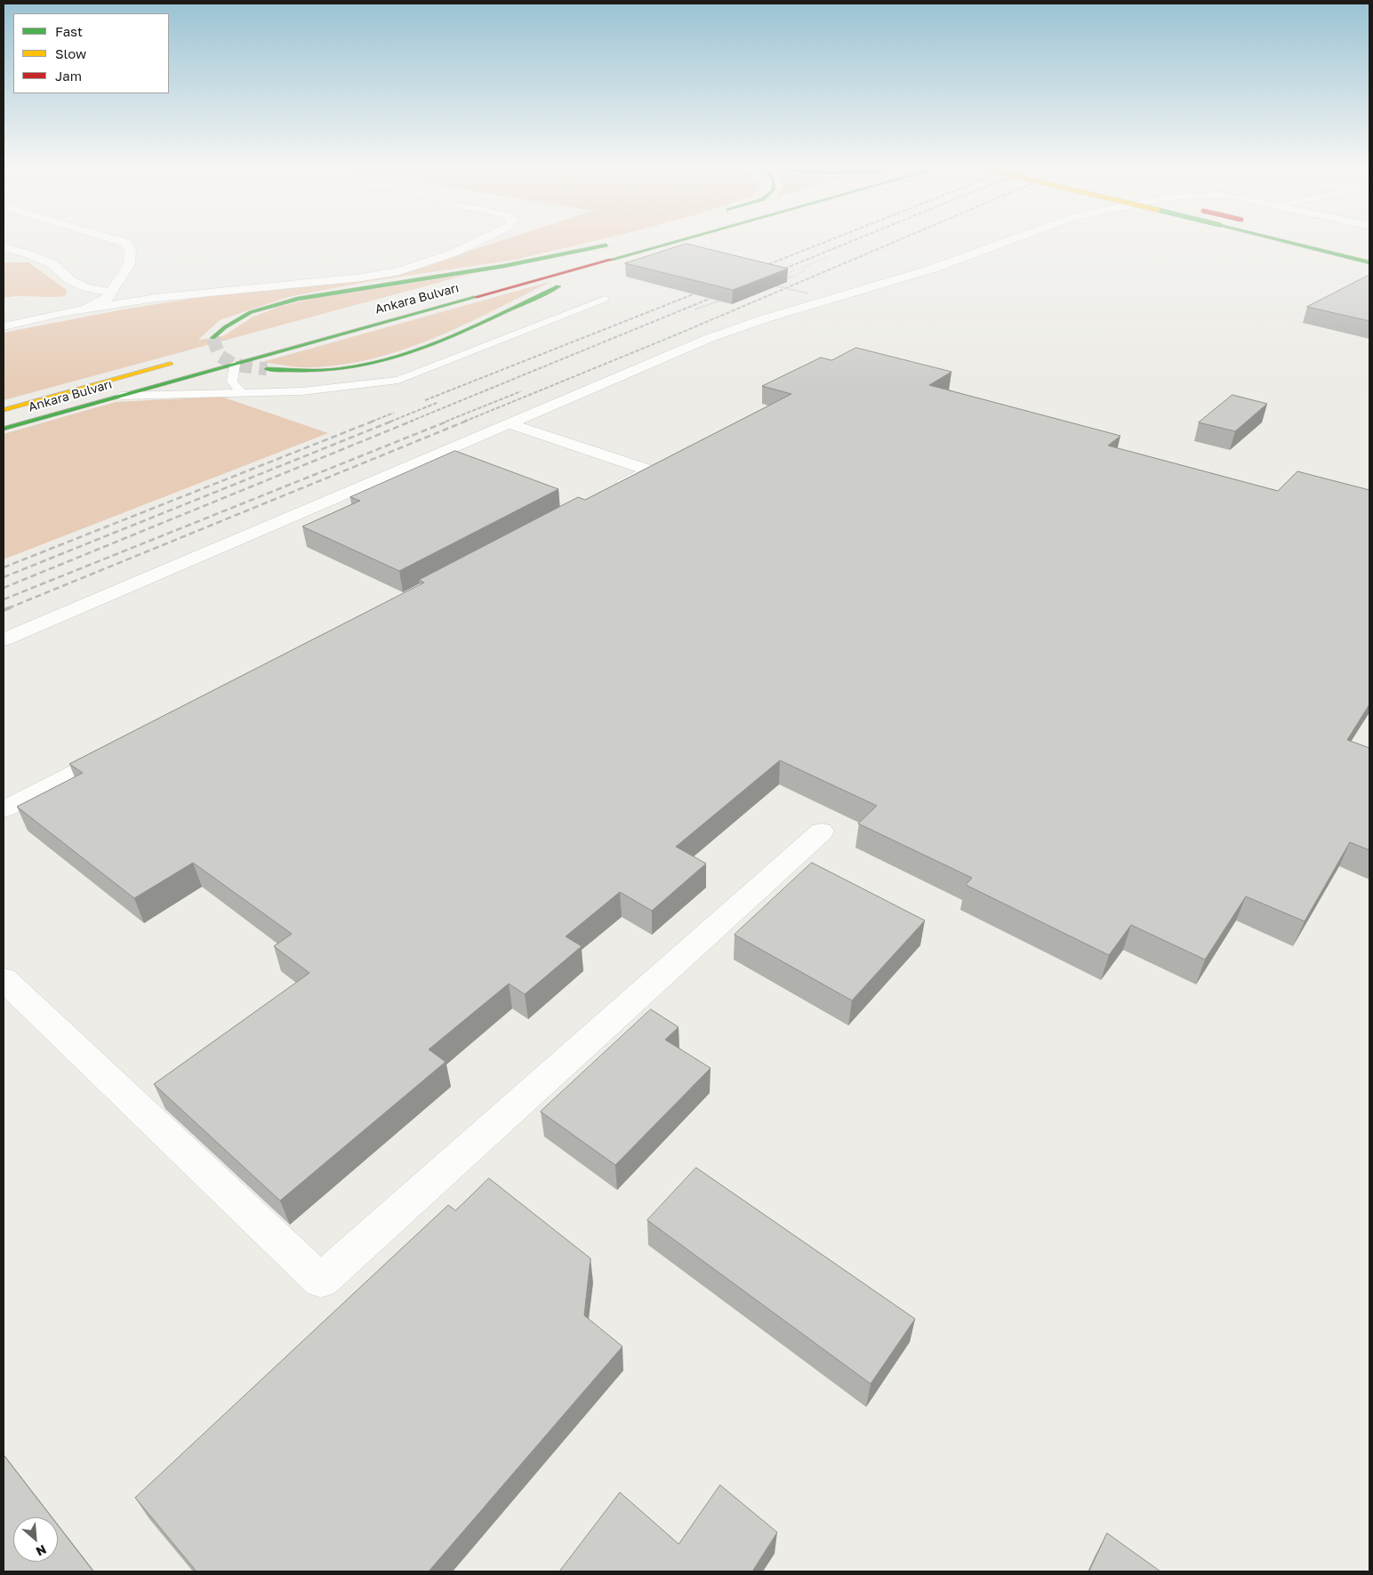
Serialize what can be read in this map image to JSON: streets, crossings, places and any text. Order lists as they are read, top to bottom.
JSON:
{
  "streets": {
    "main road": ["Ankara Bulvarı"]
  },
  "legend": ["Fast", "Slow", "Jam"],
  "north": "bottom right"
}
